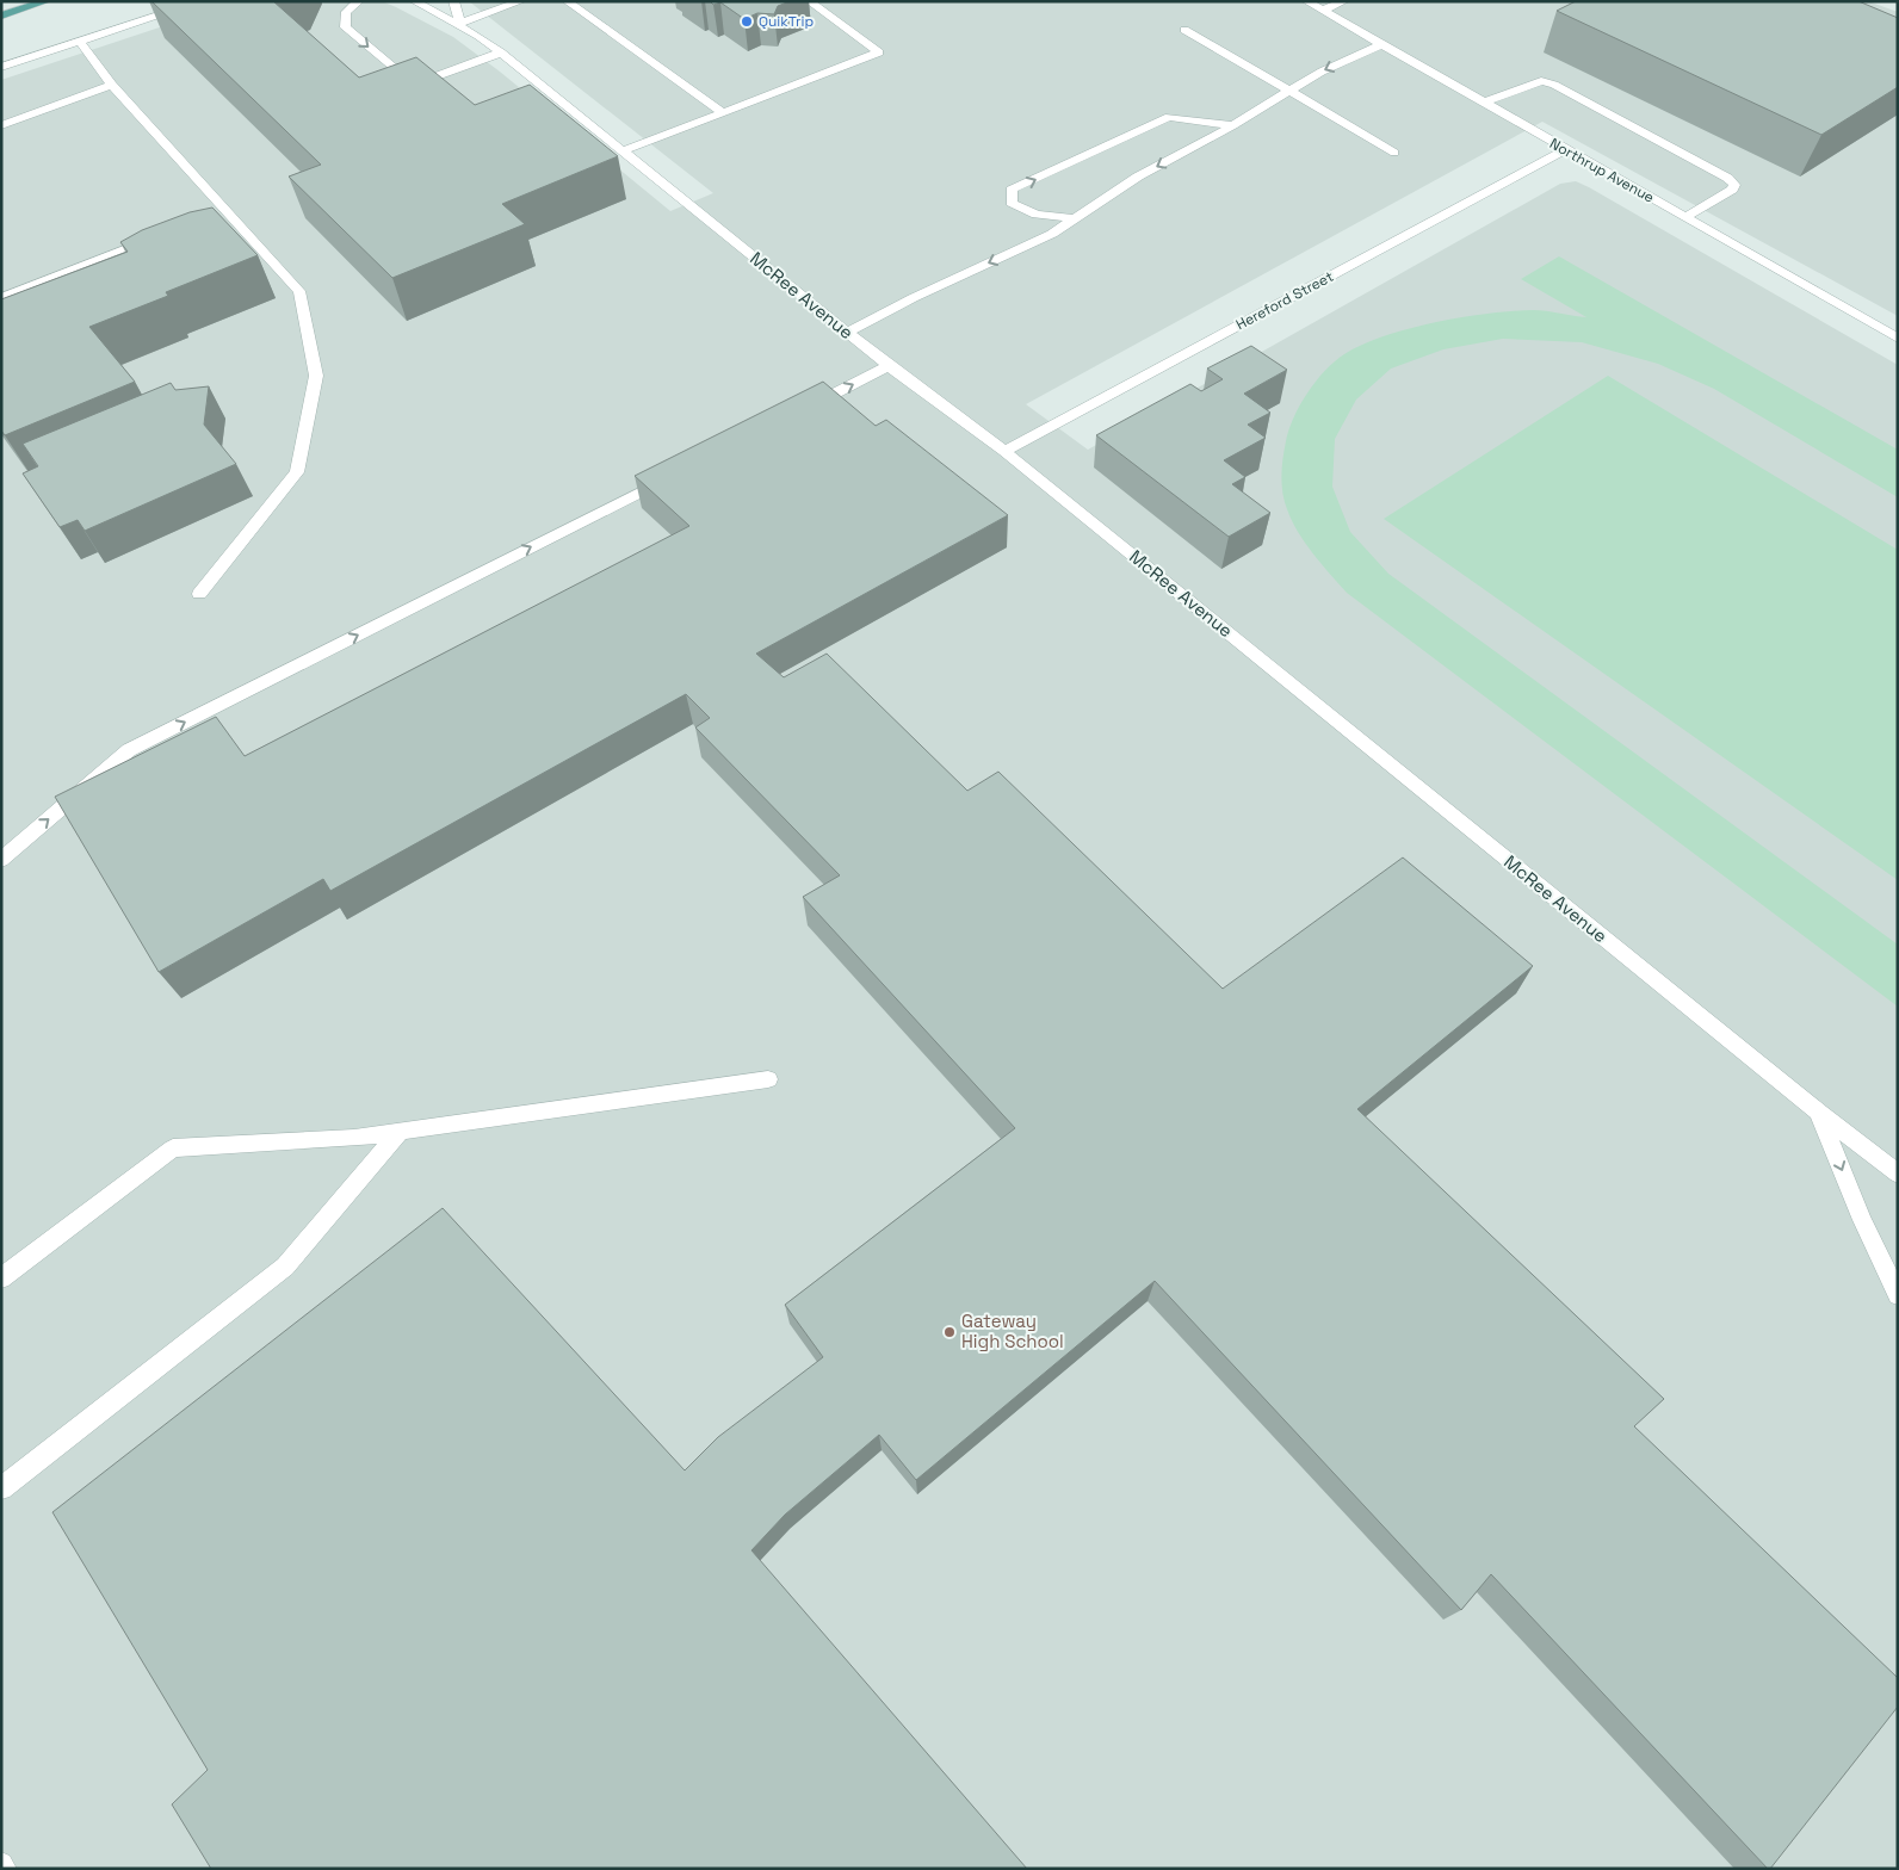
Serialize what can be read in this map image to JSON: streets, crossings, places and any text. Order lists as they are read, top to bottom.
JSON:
{
  "streets": {
    "street": ["Northrup Avenue", "McRee Avenue", "Hereford Street"]
  },
  "crossings": [
    ["Northrup Avenue", "Hereford Street"],
    ["McRee Avenue", "Hereford Street"]
  ],
  "places": ["QuikTrip", "Gateway High School"]
}
